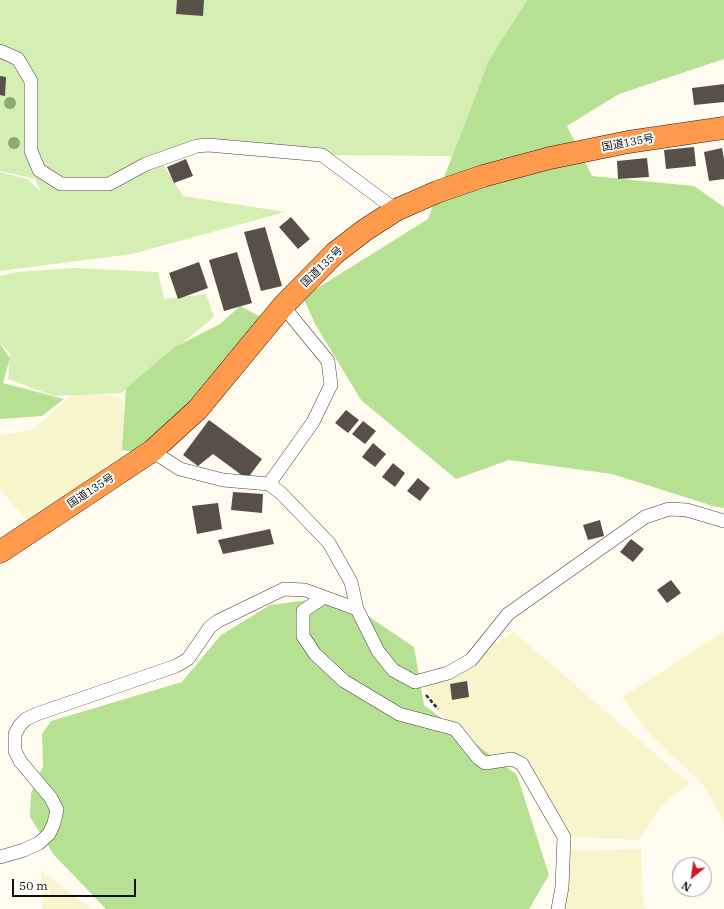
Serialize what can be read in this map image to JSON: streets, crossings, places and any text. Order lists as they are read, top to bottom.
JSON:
{
  "streets": {
    "highway": ["国道135号"]
  },
  "scale_bar": "50 m",
  "north": "bottom left"
}
